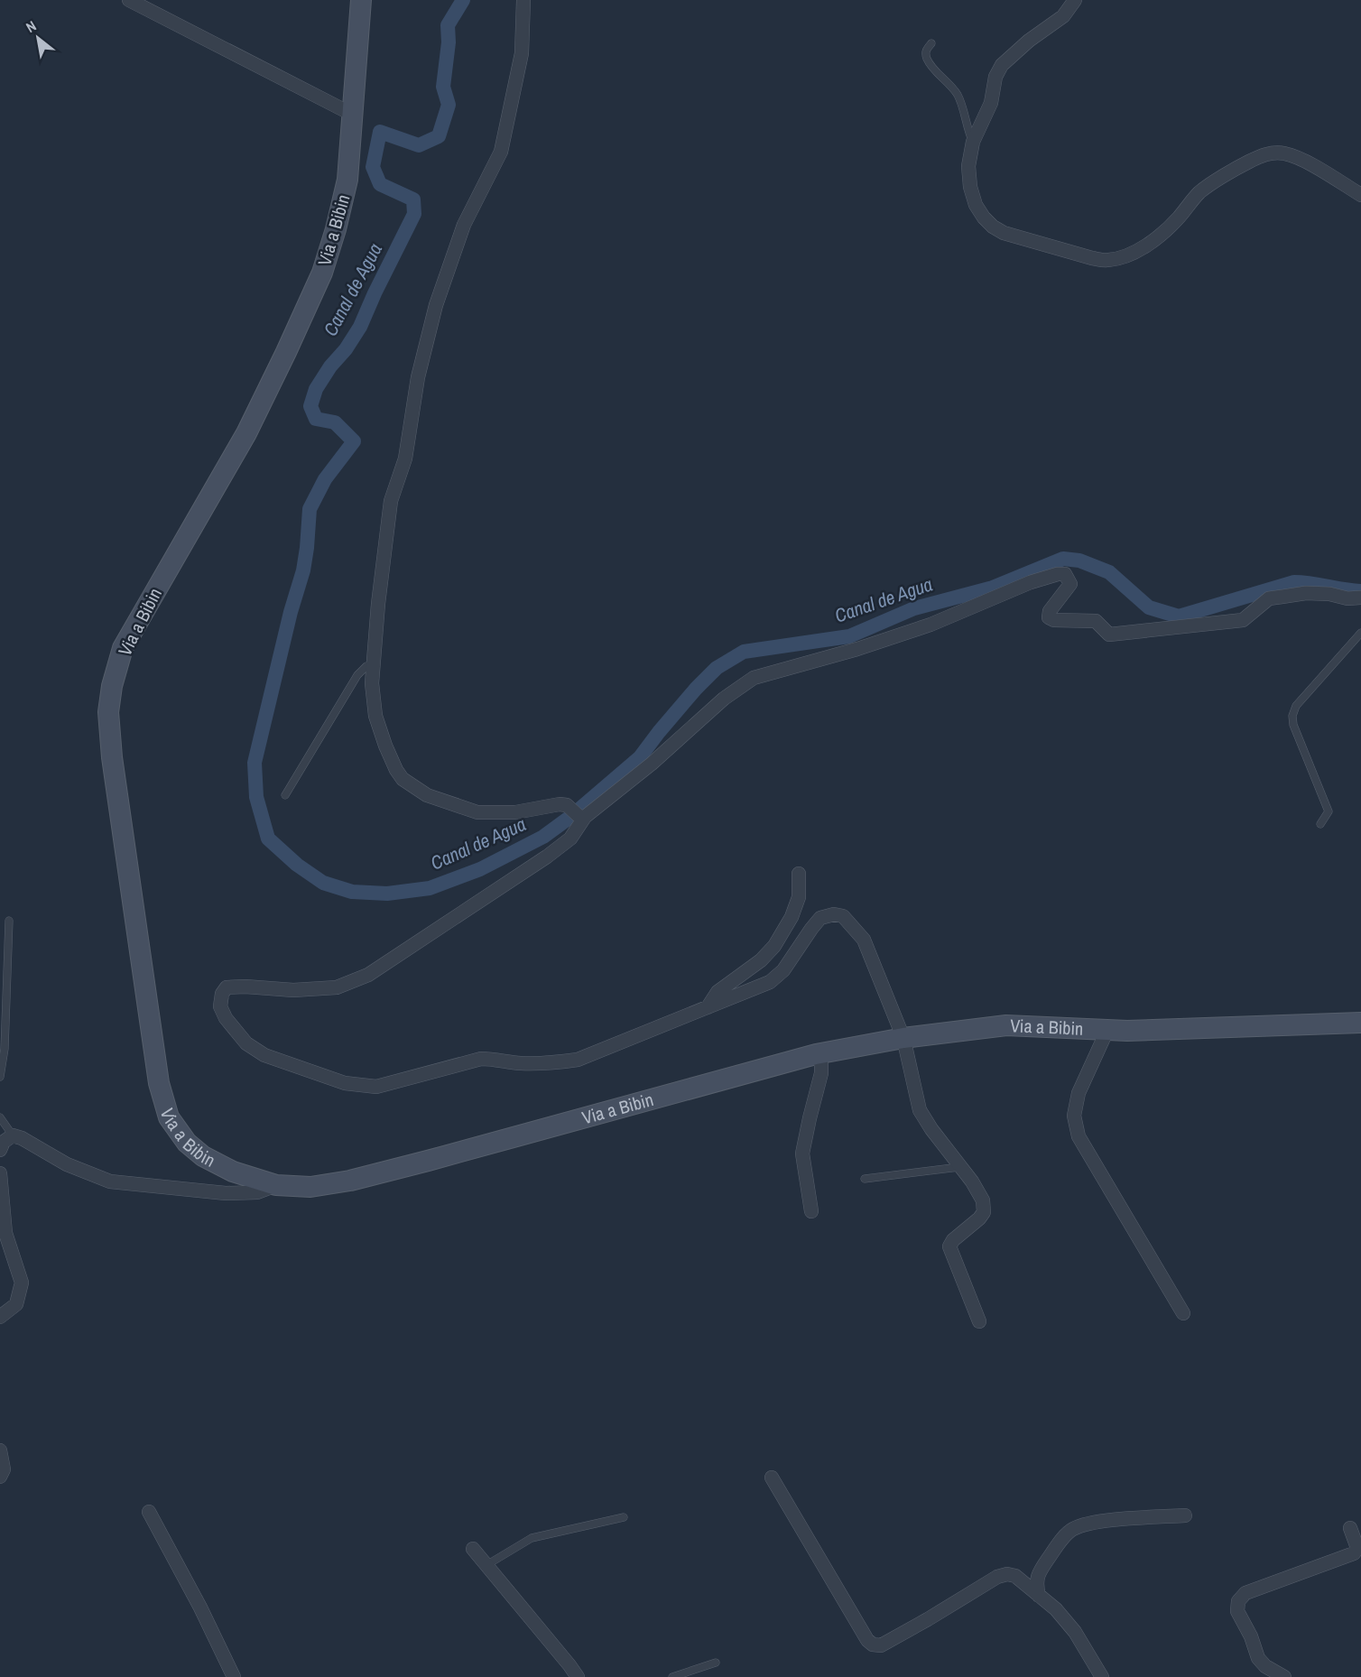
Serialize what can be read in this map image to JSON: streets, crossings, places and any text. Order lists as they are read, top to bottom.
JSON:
{
  "streets": {
    "street": ["Via a Bibin"]
  },
  "water": ["Canal de Agua"],
  "north": "top left"
}
